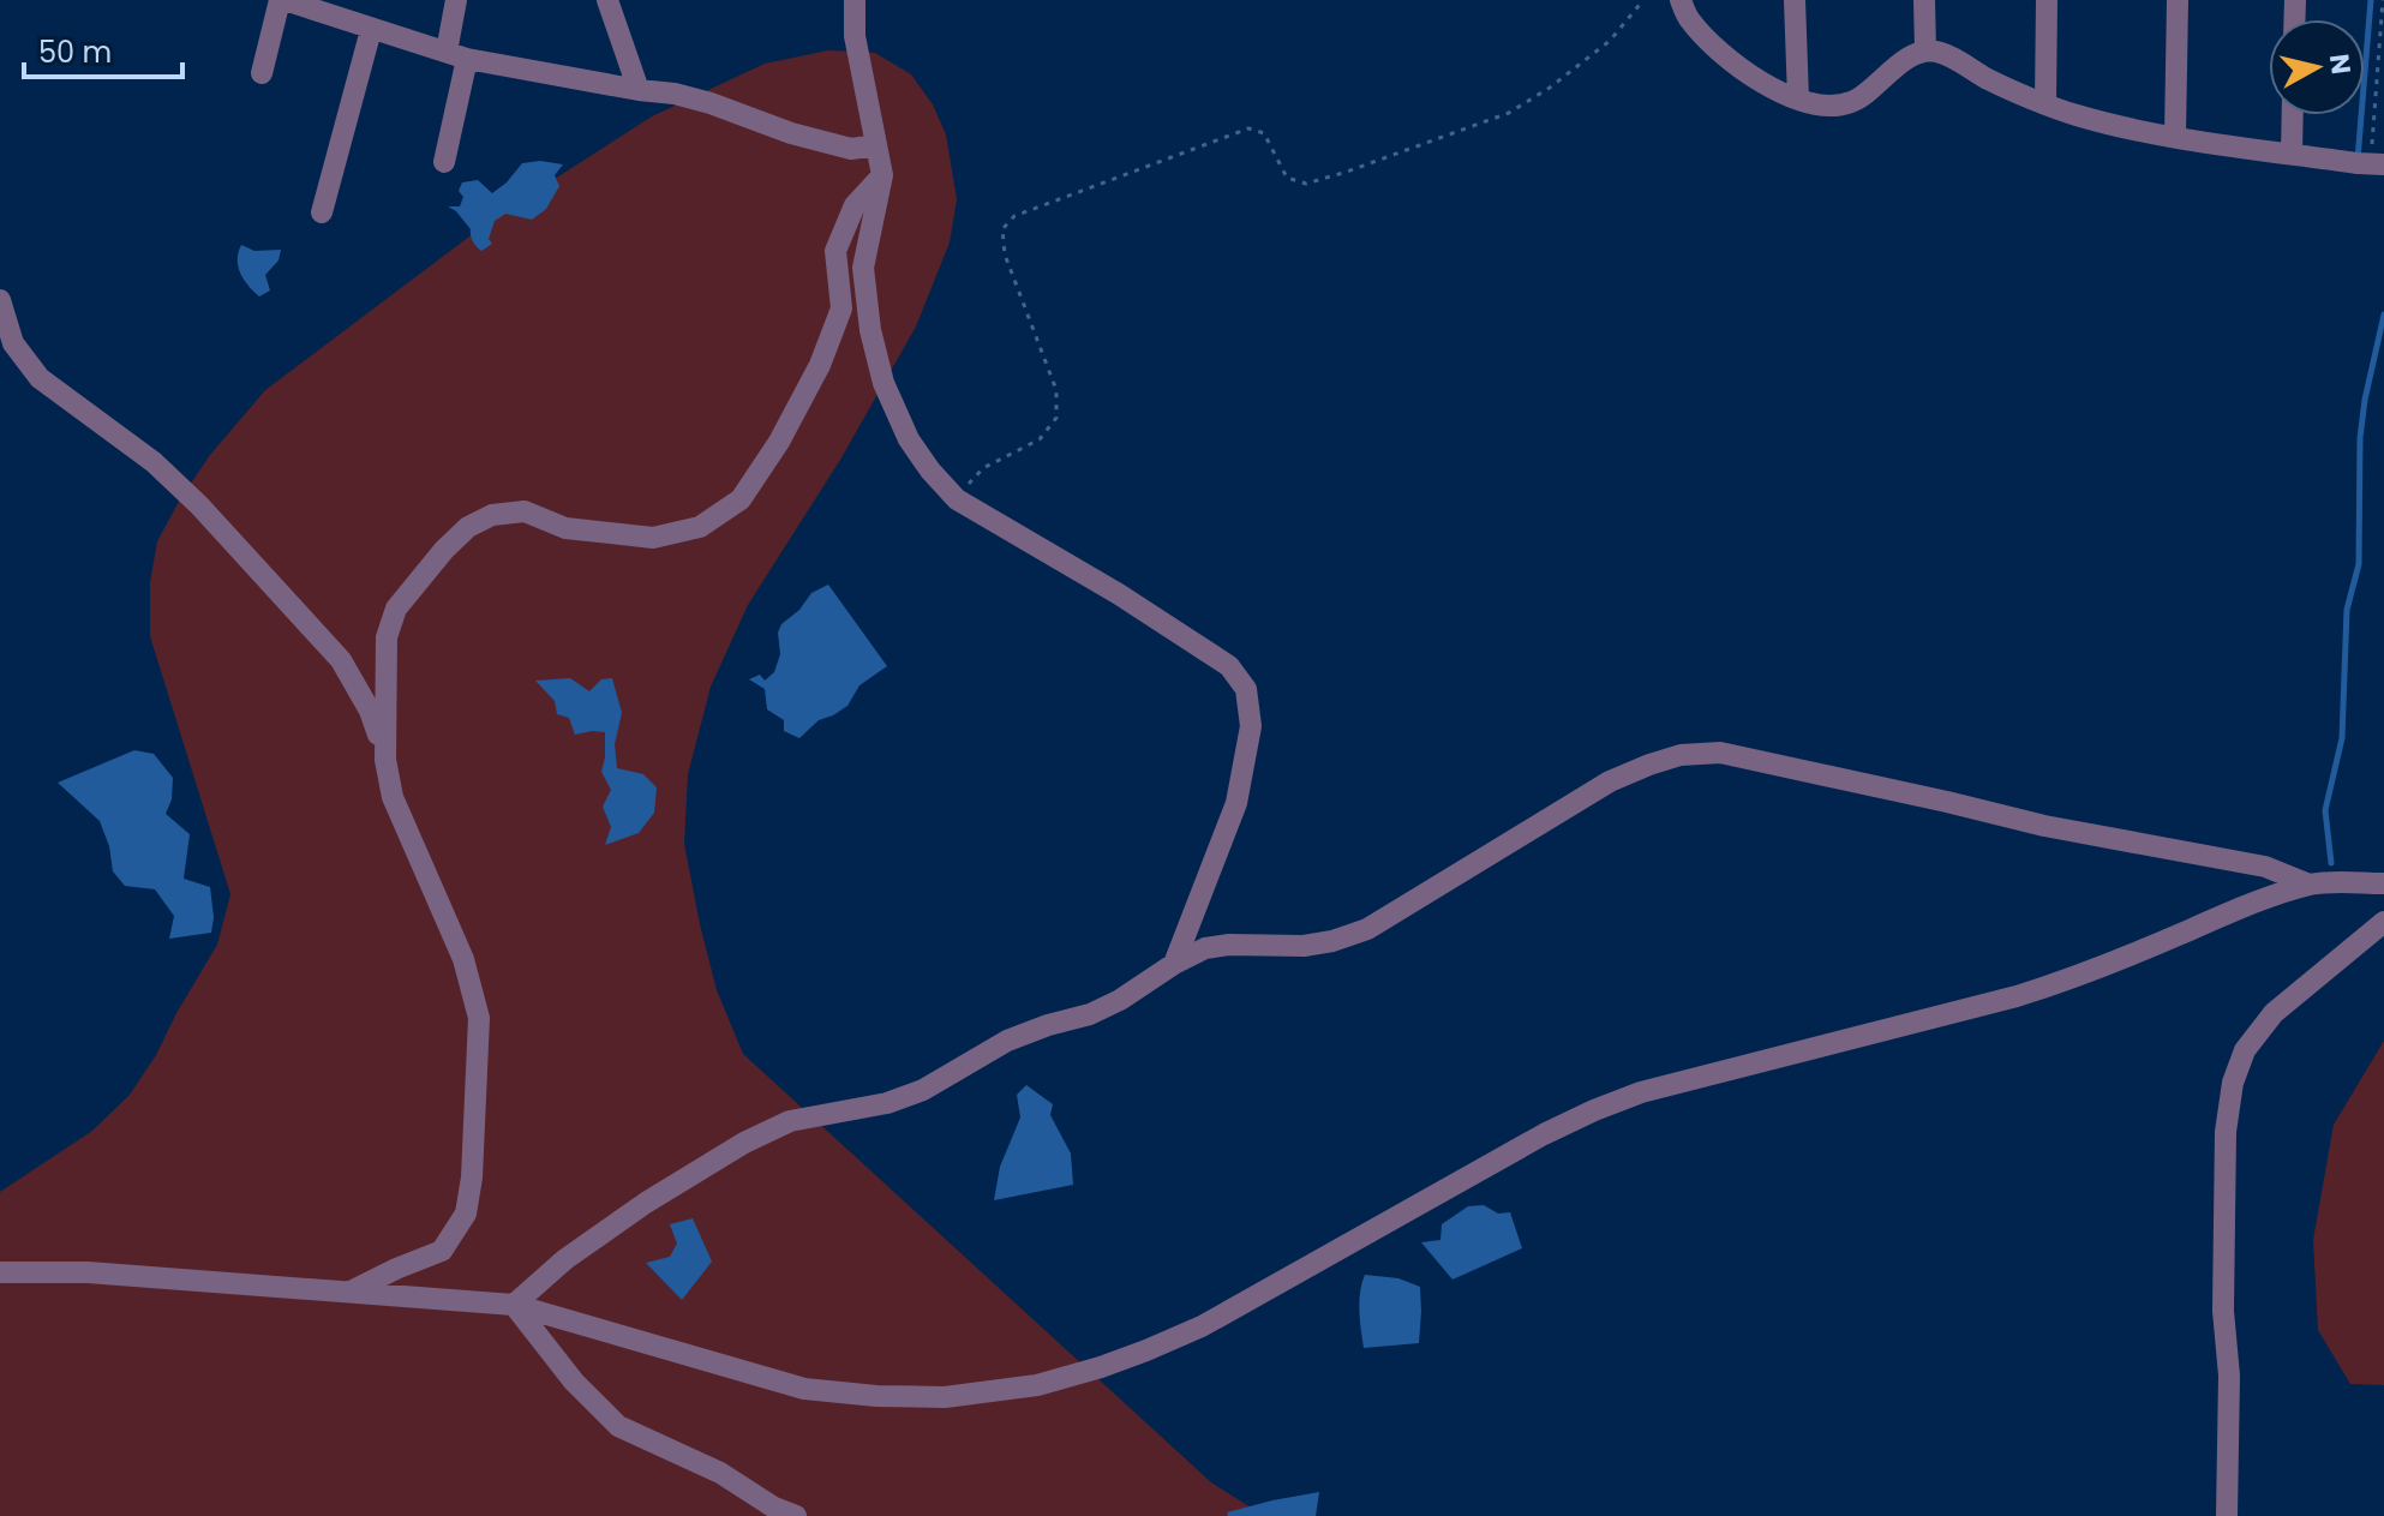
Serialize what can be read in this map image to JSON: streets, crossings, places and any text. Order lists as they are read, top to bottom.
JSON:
{
  "scale_bar": "50 m",
  "north": "right"
}
